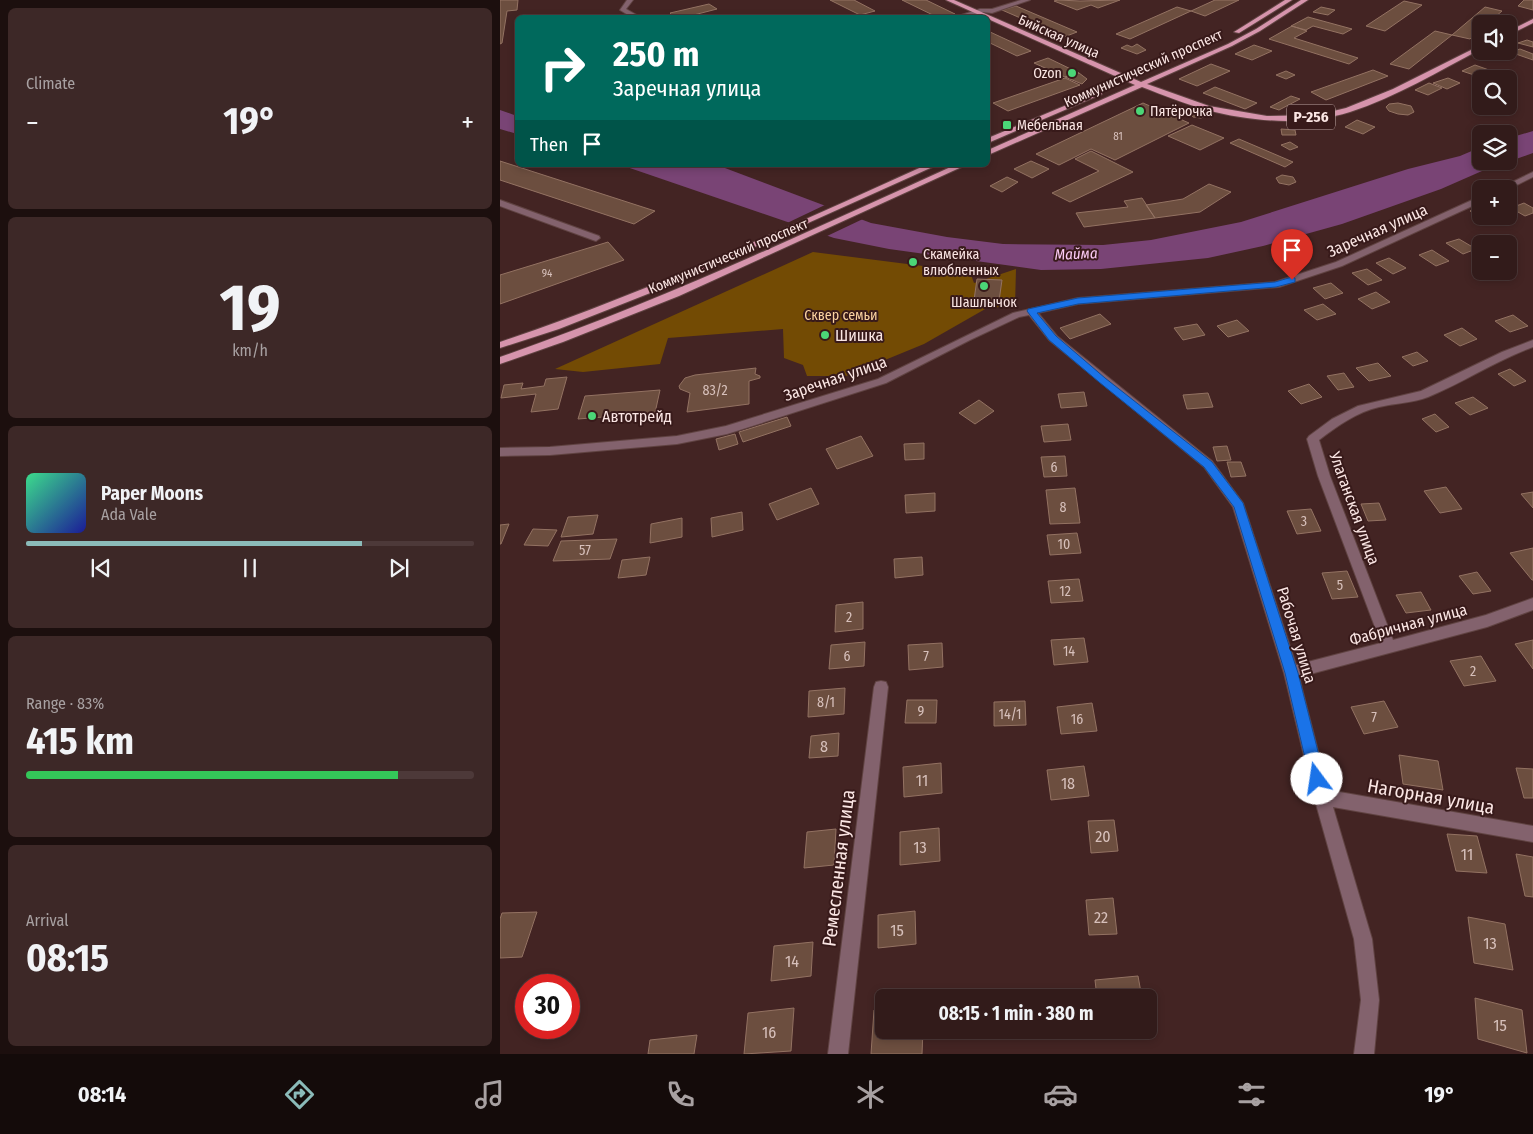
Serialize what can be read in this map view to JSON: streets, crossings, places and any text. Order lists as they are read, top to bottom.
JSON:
{
  "streets": {
    "main road": ["Бийская улица", "Коммунистический проспект", "Р-256"],
    "street": [
      "Заречная улица",
      "Улаганская улица",
      "Фабричная улица",
      "Рабочая улица",
      "Нагорная улица",
      "Ремесленная улица"
    ]
  },
  "crossings": [
    ["Бийская улица", "Коммунистический проспект"],
    ["Бийская улица", "Р-256"],
    ["Коммунистический проспект", "Р-256"],
    ["Заречная улица", "Рабочая улица"],
    ["Улаганская улица", "Фабричная улица"],
    ["Фабричная улица", "Рабочая улица"],
    ["Рабочая улица", "Нагорная улица"]
  ],
  "water": ["Майма"],
  "parks": ["Сквер семьи"],
  "places": {
    "other": [
      "Ozon",
      "Пятёрочка",
      "Скамейка влюбленных",
      "Шашлычок",
      "Шишка",
      "Автотрейд"
    ],
    "transit": ["Мебельная"]
  },
  "house_numbers": [
    "81",
    "94",
    "83/2",
    "6",
    "8",
    "3",
    "10",
    "57",
    "5",
    "12",
    "2",
    "14",
    "6",
    "7",
    "2",
    "8/1",
    "9",
    "14/1",
    "7",
    "16",
    "8",
    "11",
    "18",
    "20",
    "13",
    "11",
    "22",
    "15",
    "13",
    "14",
    "15",
    "16"
  ],
  "page": {
    "tile": [
      "Climate",
      ["19", "km/h"],
      ["Range · 83%", "415 km"],
      ["Arrival", "08:15"]
    ],
    "map_buttons": ["+", "−"],
    "turn": ["250 m", "Заречная улица"],
    "heat": ["−", "19°", "+"],
    "then": "Then",
    "song": ["Paper Moons", "Ada Vale"],
    "limit": "30",
    "trip": "08:15 · 1 min · 380 m",
    "tabs": ["08:14", "19°"]
  }
}
